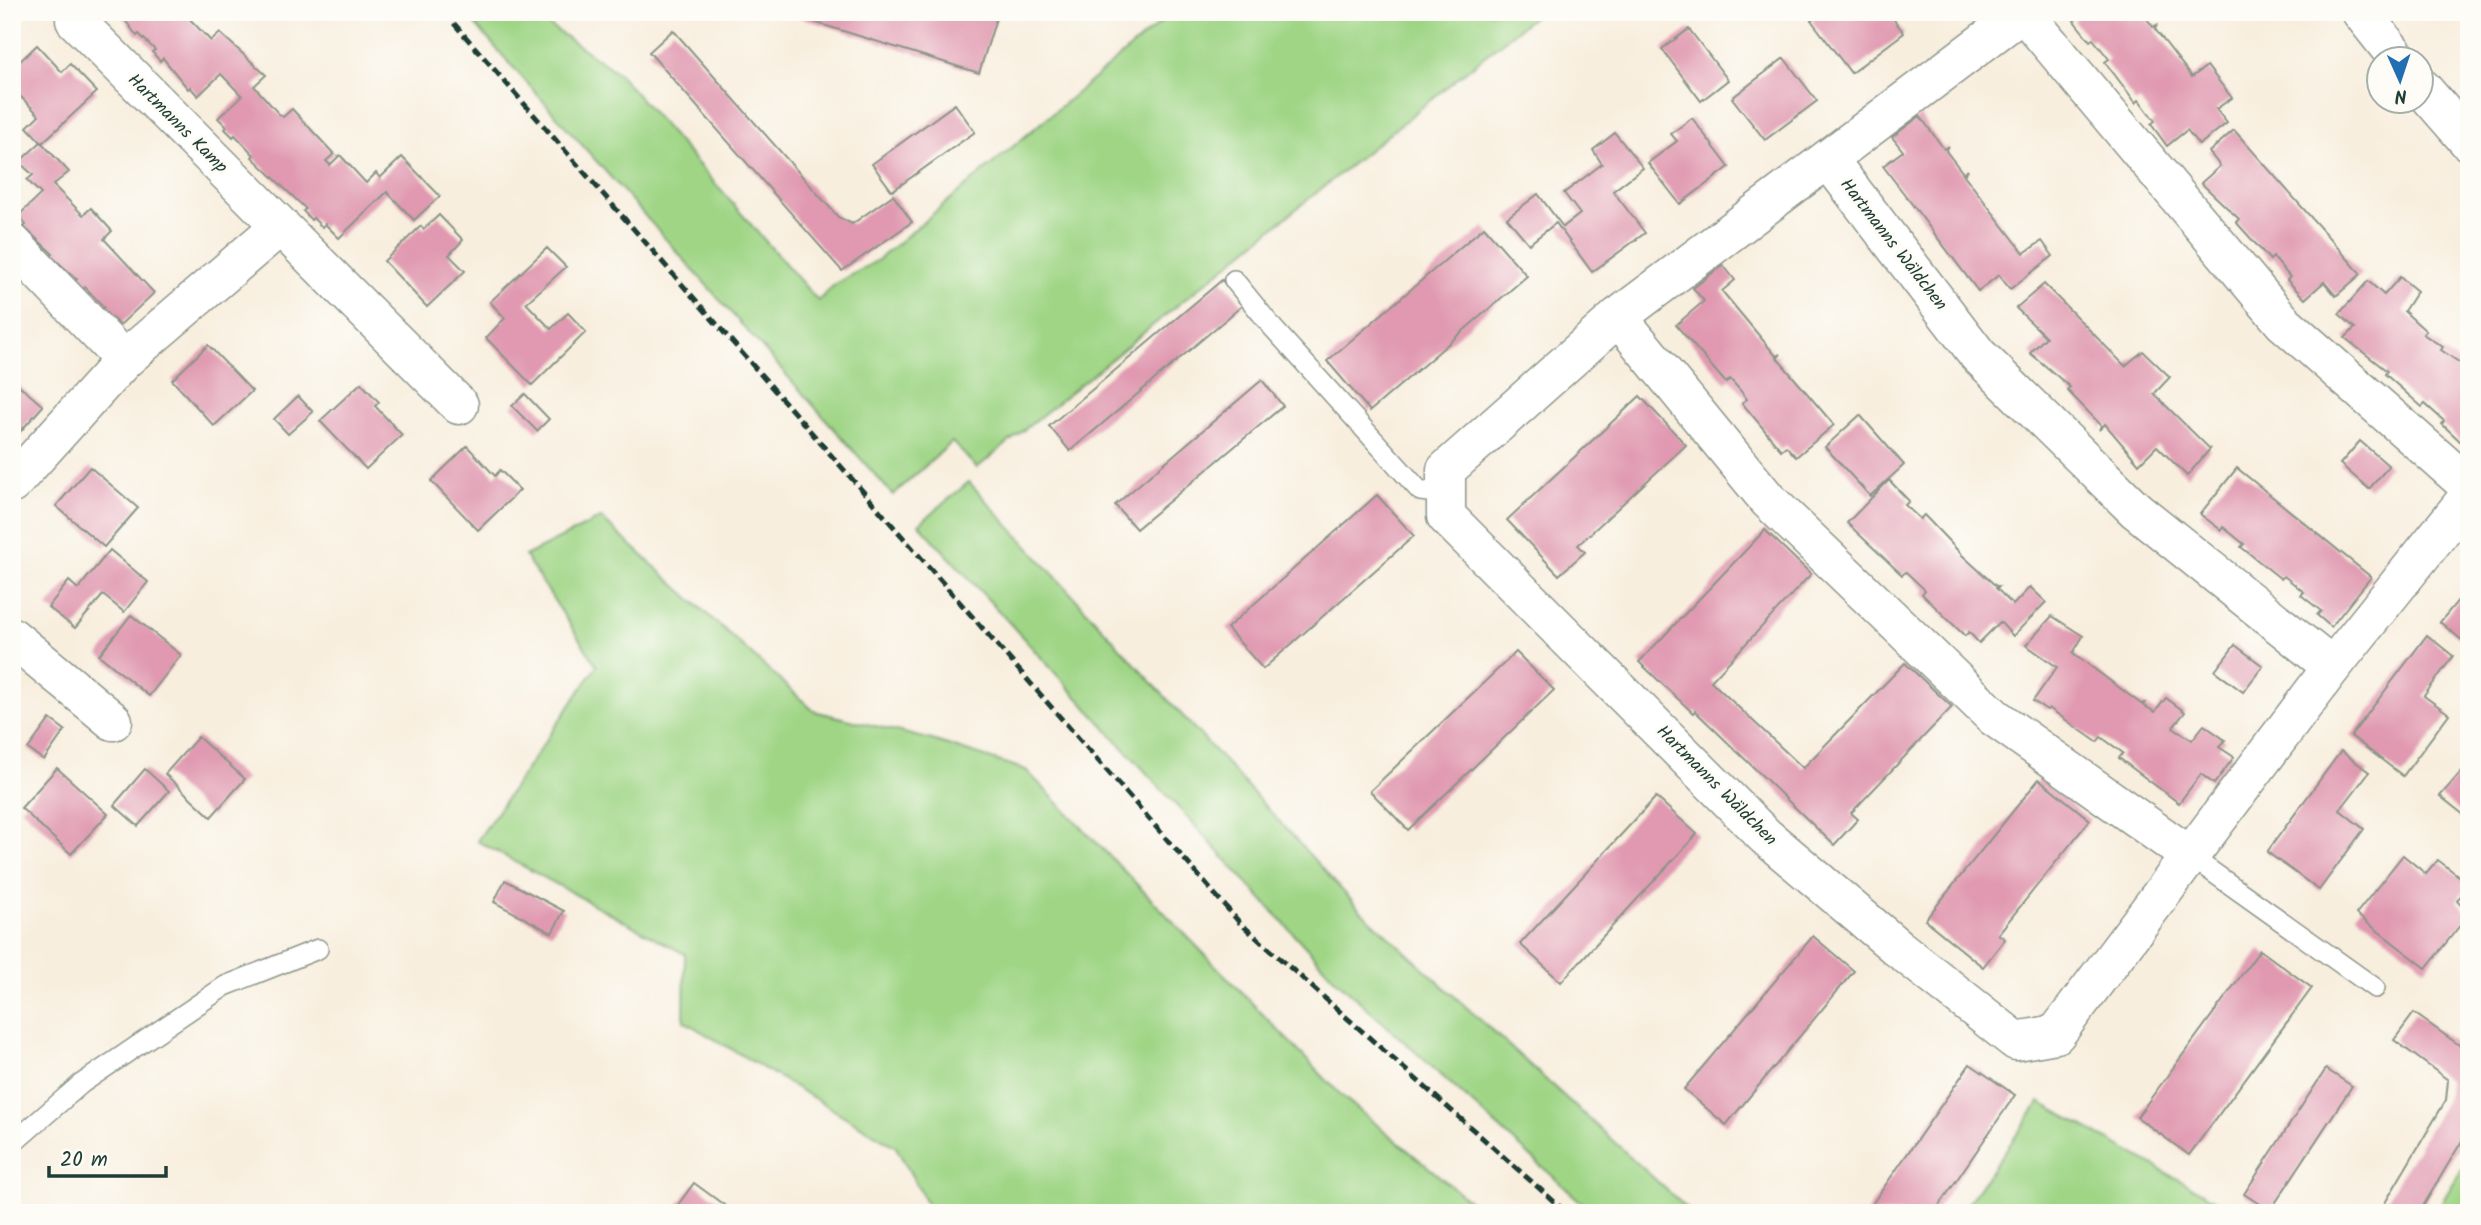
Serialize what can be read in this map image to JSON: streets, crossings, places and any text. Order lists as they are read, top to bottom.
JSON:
{
  "streets": {
    "street": ["Hartmanns Kamp", "Hartmanns Wäldchen"]
  },
  "scale_bar": "20 m",
  "north": "bottom"
}
